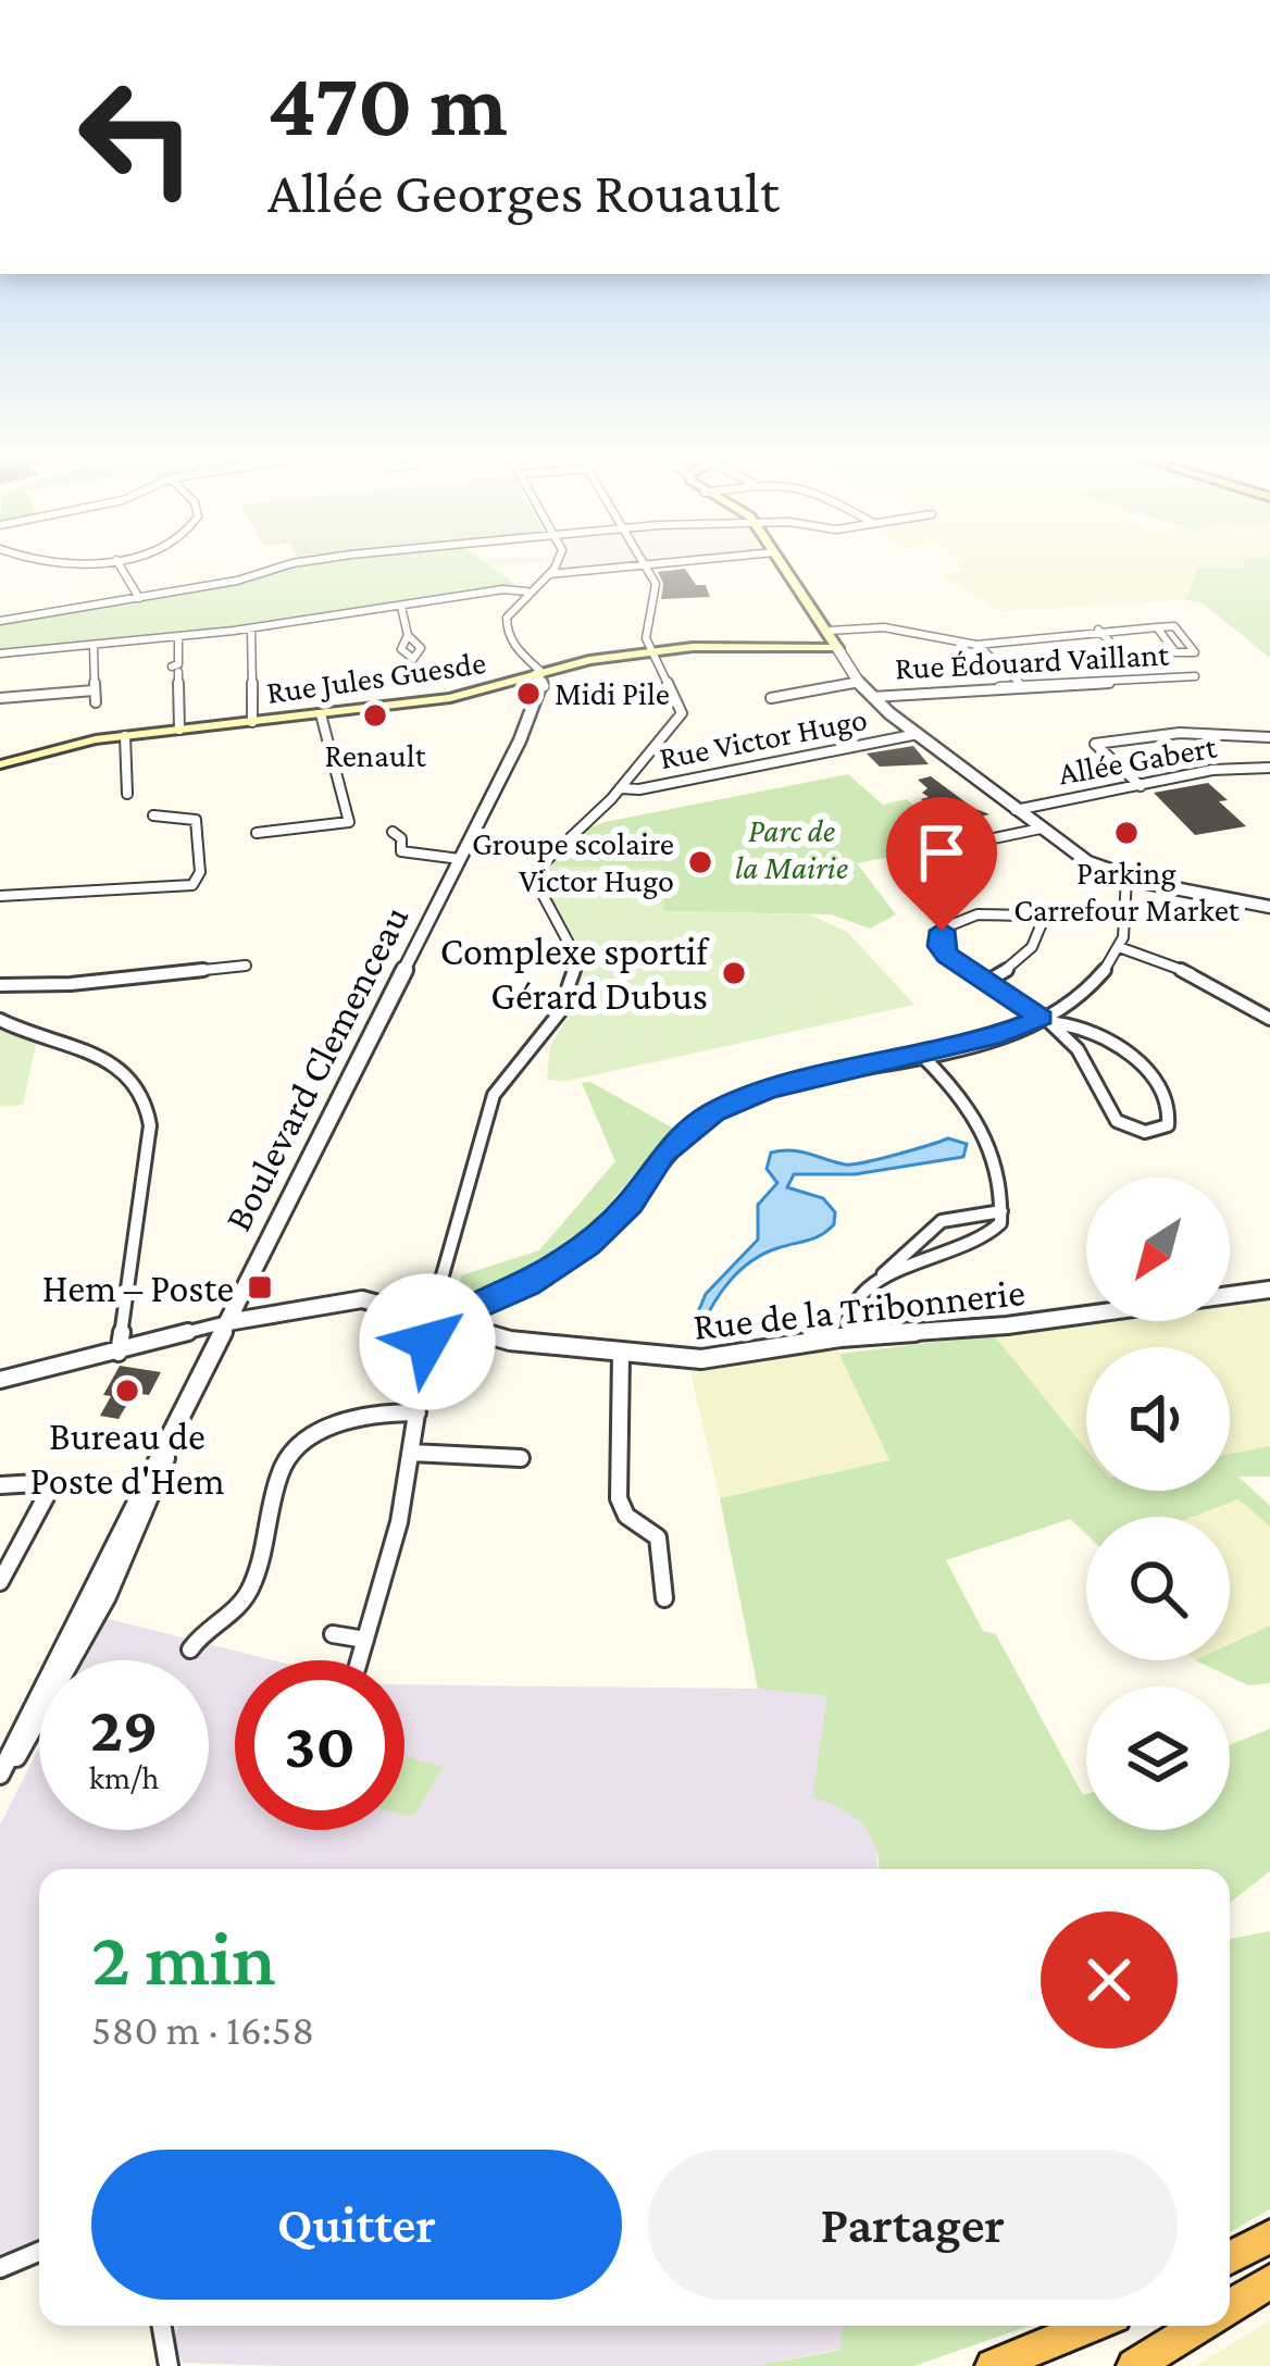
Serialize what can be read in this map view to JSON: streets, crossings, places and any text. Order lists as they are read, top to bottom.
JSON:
{
  "streets": {
    "main road": ["Rue Jules Guesde"],
    "street": [
      "Rue Édouard Vaillant",
      "Rue Victor Hugo",
      "Allée Gabert",
      "Boulevard Clemenceau",
      "Rue de la Tribonnerie"
    ]
  },
  "crossings": [
    ["Rue Jules Guesde", "Boulevard Clemenceau"],
    ["Boulevard Clemenceau", "Rue de la Tribonnerie"]
  ],
  "parks": ["Parc de la Mairie"],
  "places": {
    "other": [
      "Midi Pile",
      "Renault",
      "Parking Carrefour Market",
      "Groupe scolaire Victor Hugo",
      "Complexe sportif Gérard Dubus",
      "Bureau de Poste d'Hem"
    ],
    "transit": ["Hem – Poste"]
  },
  "north": "bottom left",
  "page": {
    "turn": ["470 m", "Allée Georges Rouault"],
    "speed": "29 km/h",
    "limit": "30",
    "heading": ["2 min", "580 m · 16:58"],
    "buttons": ["Quitter", "Partager"]
  }
}
